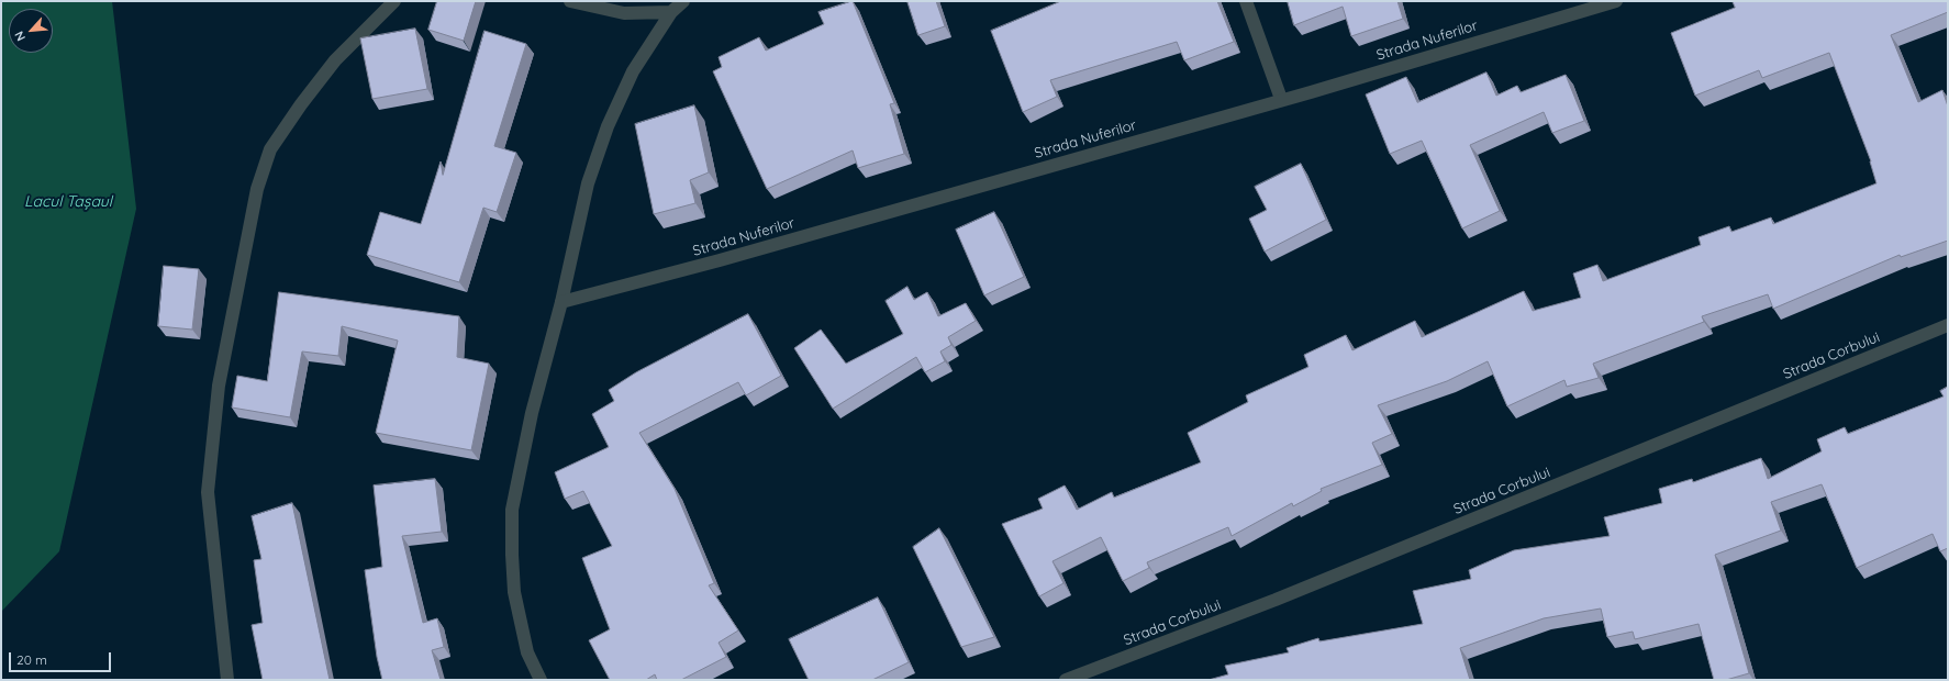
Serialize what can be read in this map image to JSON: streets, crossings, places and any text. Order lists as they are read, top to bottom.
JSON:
{
  "streets": {
    "street": ["Strada Nuferilor", "Strada Corbului"]
  },
  "water": ["Lacul Tașaul"],
  "scale_bar": "20 m",
  "north": "bottom left"
}
